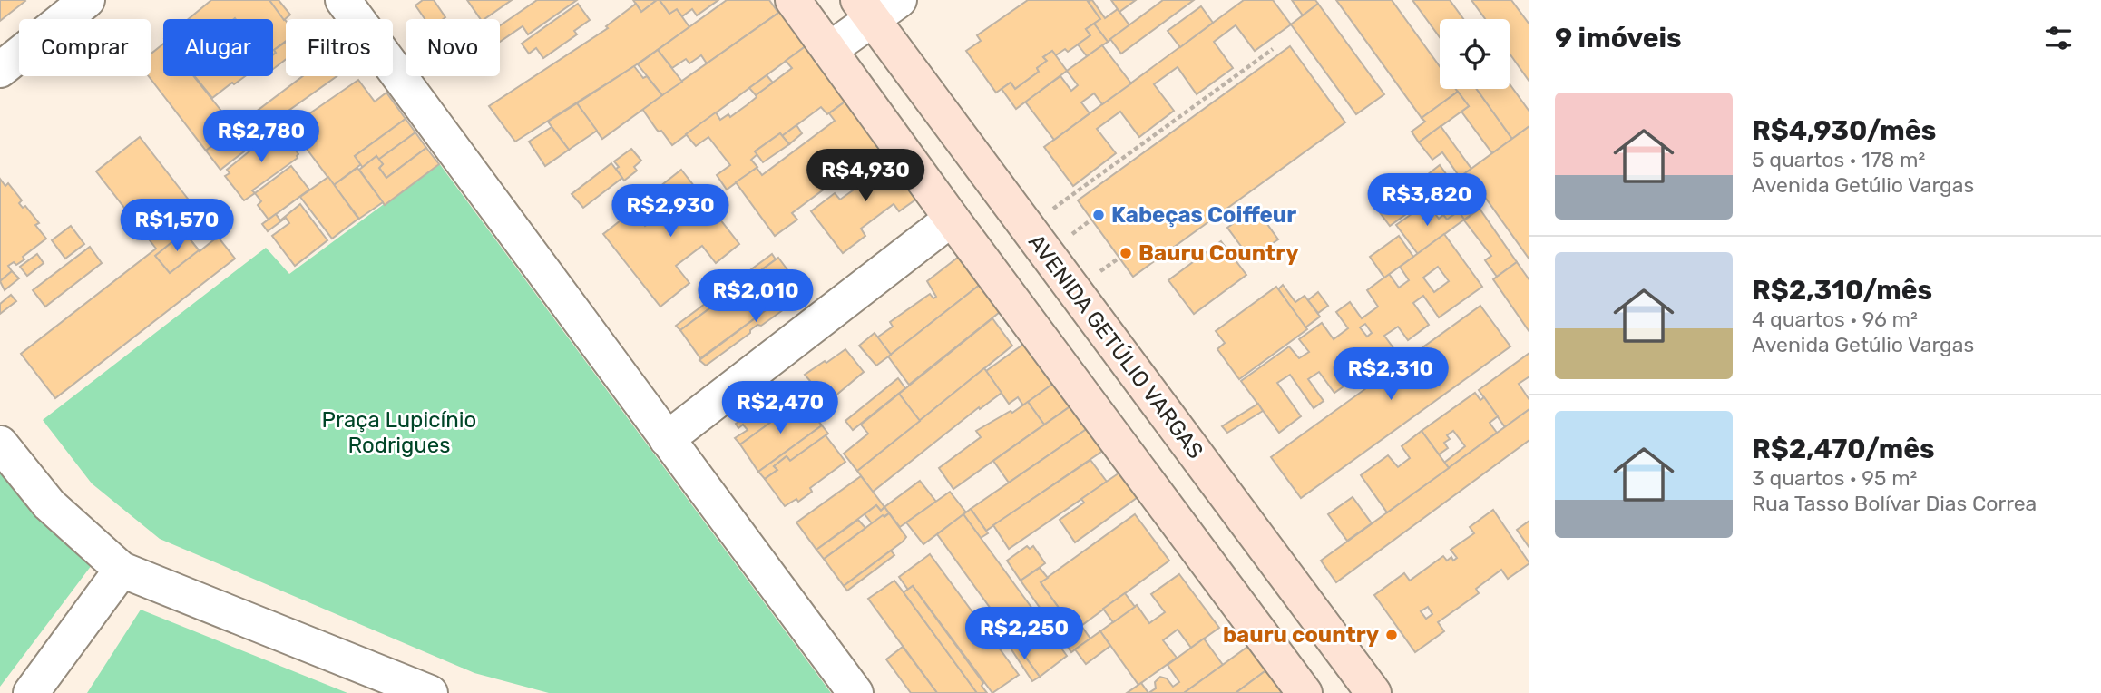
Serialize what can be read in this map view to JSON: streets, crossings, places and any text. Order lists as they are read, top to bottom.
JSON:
{
  "streets": {
    "main road": ["AVENIDA GETÚLIO VARGAS"]
  },
  "parks": ["Praça Lupicínio Rodrigues"],
  "places": ["Kabeças Coiffeur", "Bauru Country", "bauru country"],
  "page": {
    "heading": "9 imóveis",
    "chip": [
      "Comprar",
      "Alugar",
      "Filtros",
      "Novo"
    ],
    "list": [
      {
        "name": "R$4,930/mês",
        "note": "5 quartos · 178 m² · Avenida Getúlio Vargas"
      },
      {
        "name": "R$2,310/mês",
        "note": "4 quartos · 96 m² · Avenida Getúlio Vargas"
      },
      {
        "name": "R$2,470/mês",
        "note": "3 quartos · 95 m² · Rua Tasso Bolívar Dias Correa"
      }
    ],
    "price": [
      "R$2,780",
      "R$4,930",
      "R$3,820",
      "R$2,930",
      "R$1,570",
      "R$2,010",
      "R$2,310",
      "R$2,470",
      "R$2,250"
    ]
  }
}
